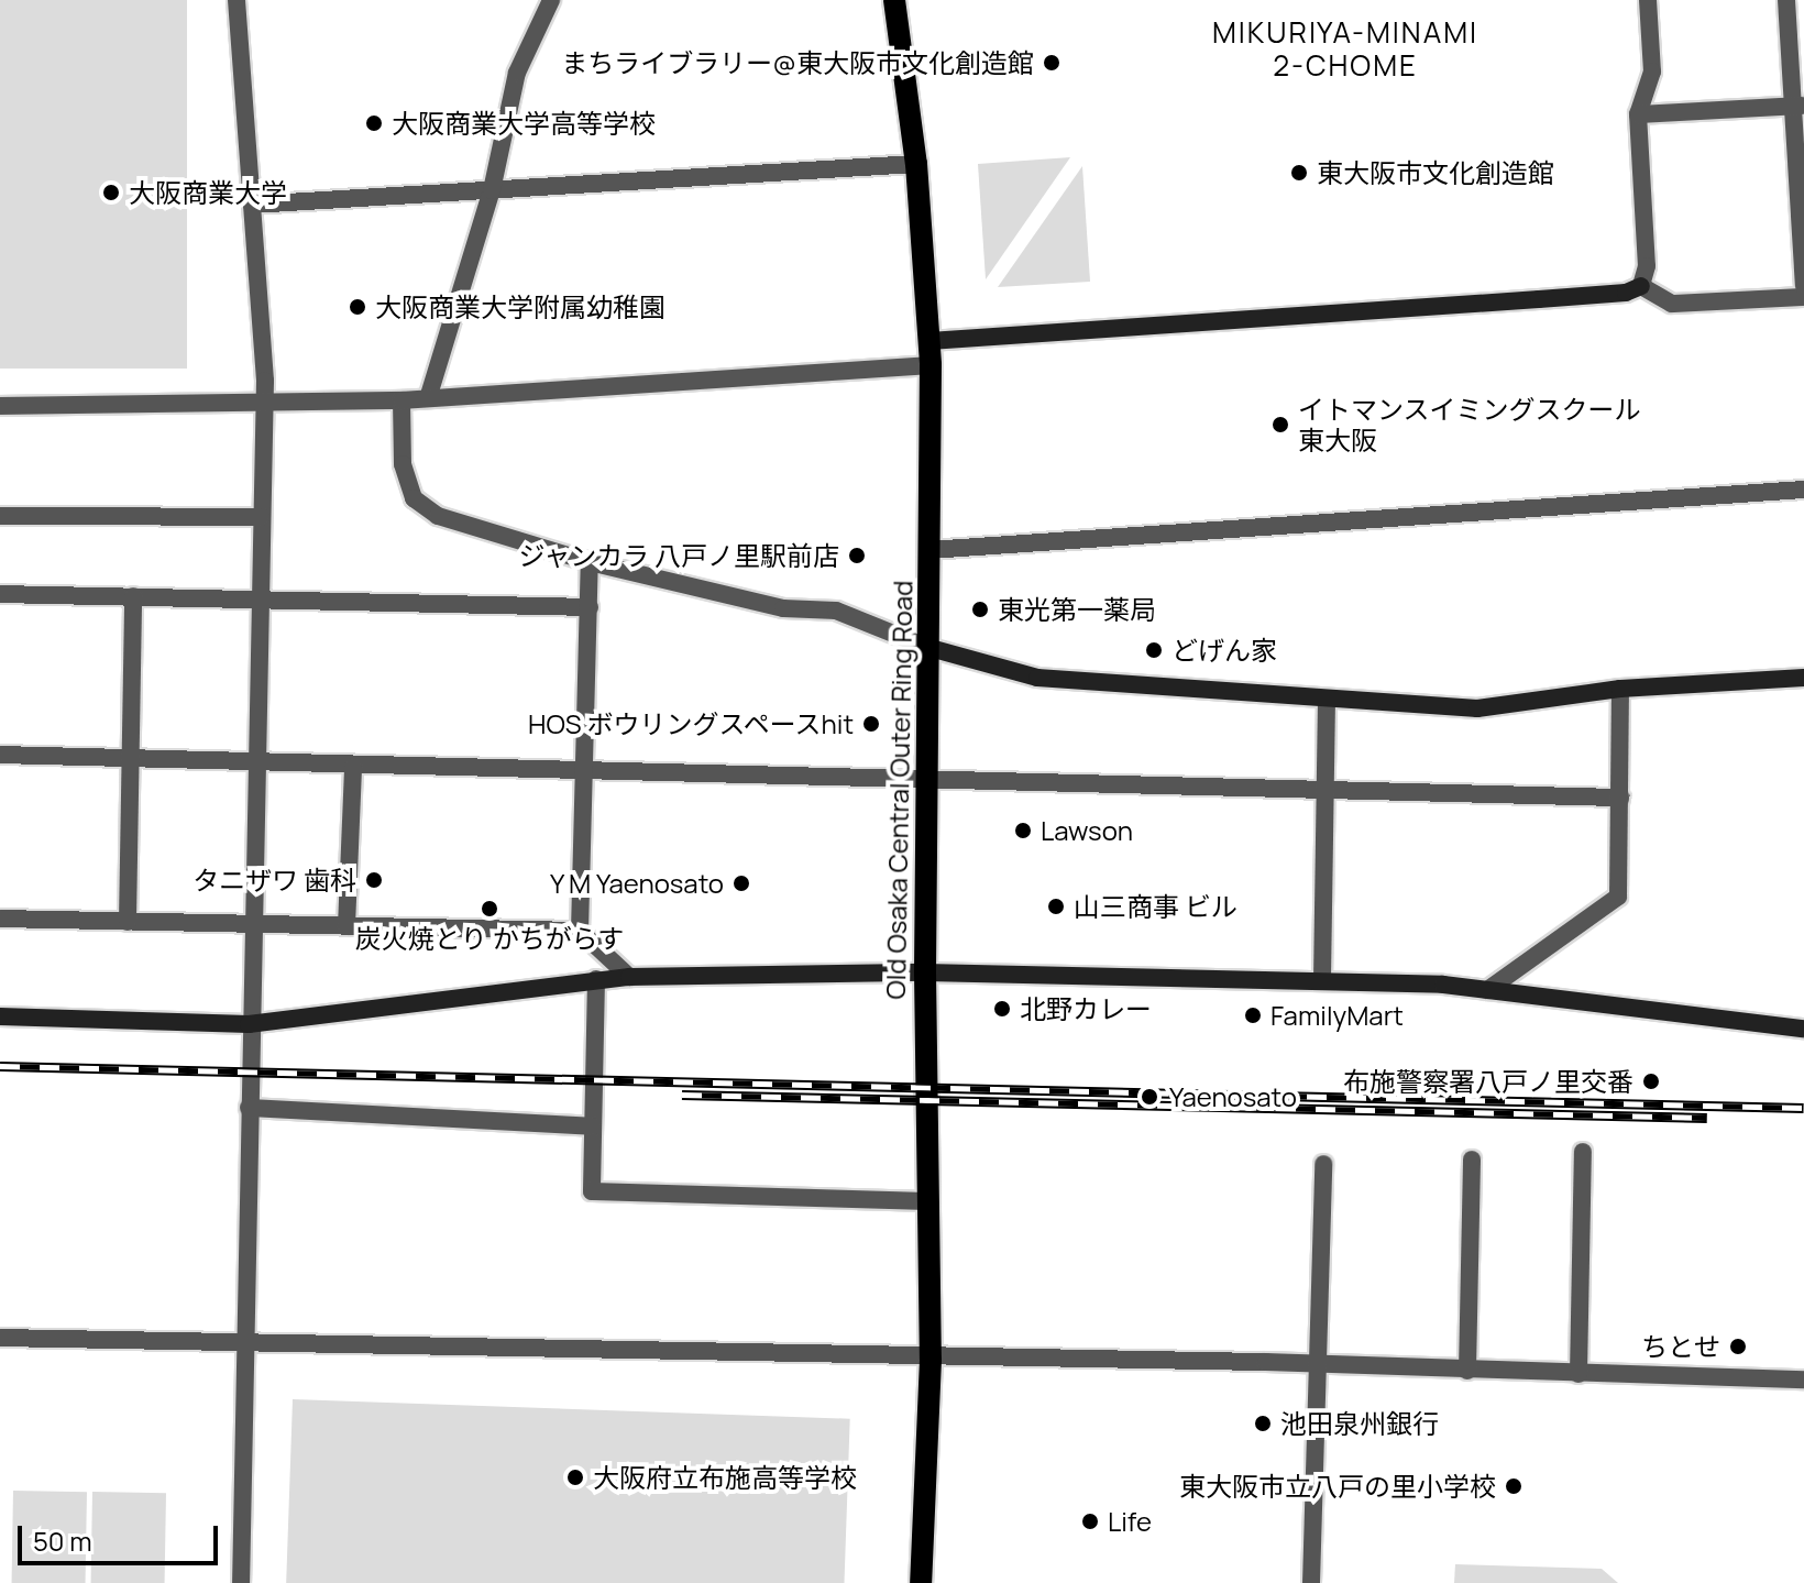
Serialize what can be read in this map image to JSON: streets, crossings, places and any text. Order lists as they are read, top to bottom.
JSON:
{
  "streets": {
    "main road": ["Old Osaka Central Outer Ring Road"]
  },
  "districts": ["MIKURIYA-MINAMI 2-CHOME"],
  "places": [
    "まちライブラリー@東大阪市文化創造館",
    "大阪商業大学高等学校",
    "東大阪市文化創造館",
    "大阪商業大学",
    "大阪商業大学附属幼稚園",
    "イトマンスイミングスクール 東大阪",
    "ジャンカラ 八戸ノ里駅前店",
    "東光第一薬局",
    "どげん家",
    "HOS ボウリングスペースhit",
    "Lawson",
    "タニザワ 歯科",
    "Y M Yaenosato",
    "山三商事 ビル",
    "炭火焼とり かちがらす",
    "北野カレー",
    "FamilyMart",
    "布施警察署八戸ノ里交番",
    "Yaenosato",
    "ちとせ",
    "池田泉州銀行",
    "大阪府立布施高等学校",
    "東大阪市立八戸の里小学校",
    "Life"
  ],
  "scale_bar": "50 m"
}
